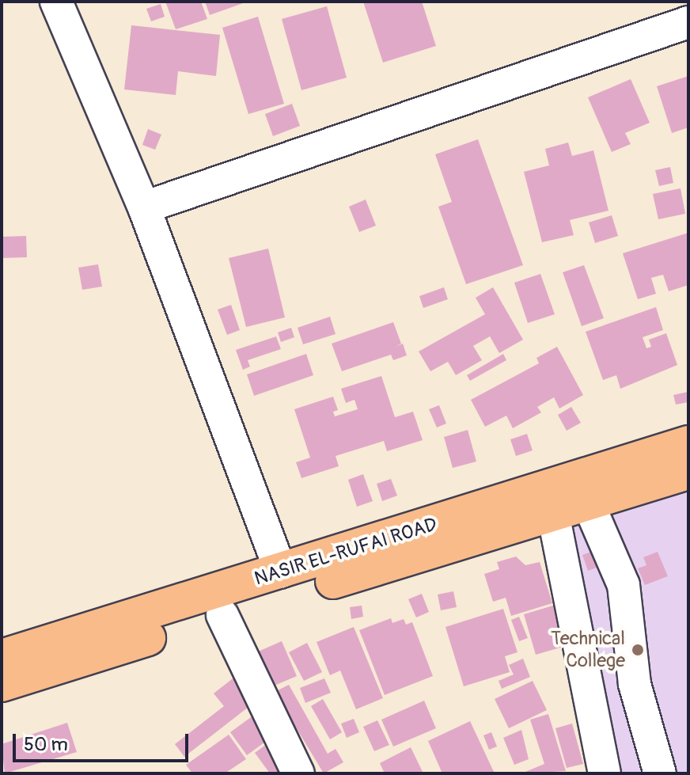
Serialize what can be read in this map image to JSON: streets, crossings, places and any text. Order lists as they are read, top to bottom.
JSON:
{
  "streets": {
    "main road": ["NASIR EL-RUFAI ROAD"]
  },
  "places": ["Technical College"],
  "scale_bar": "50 m"
}
